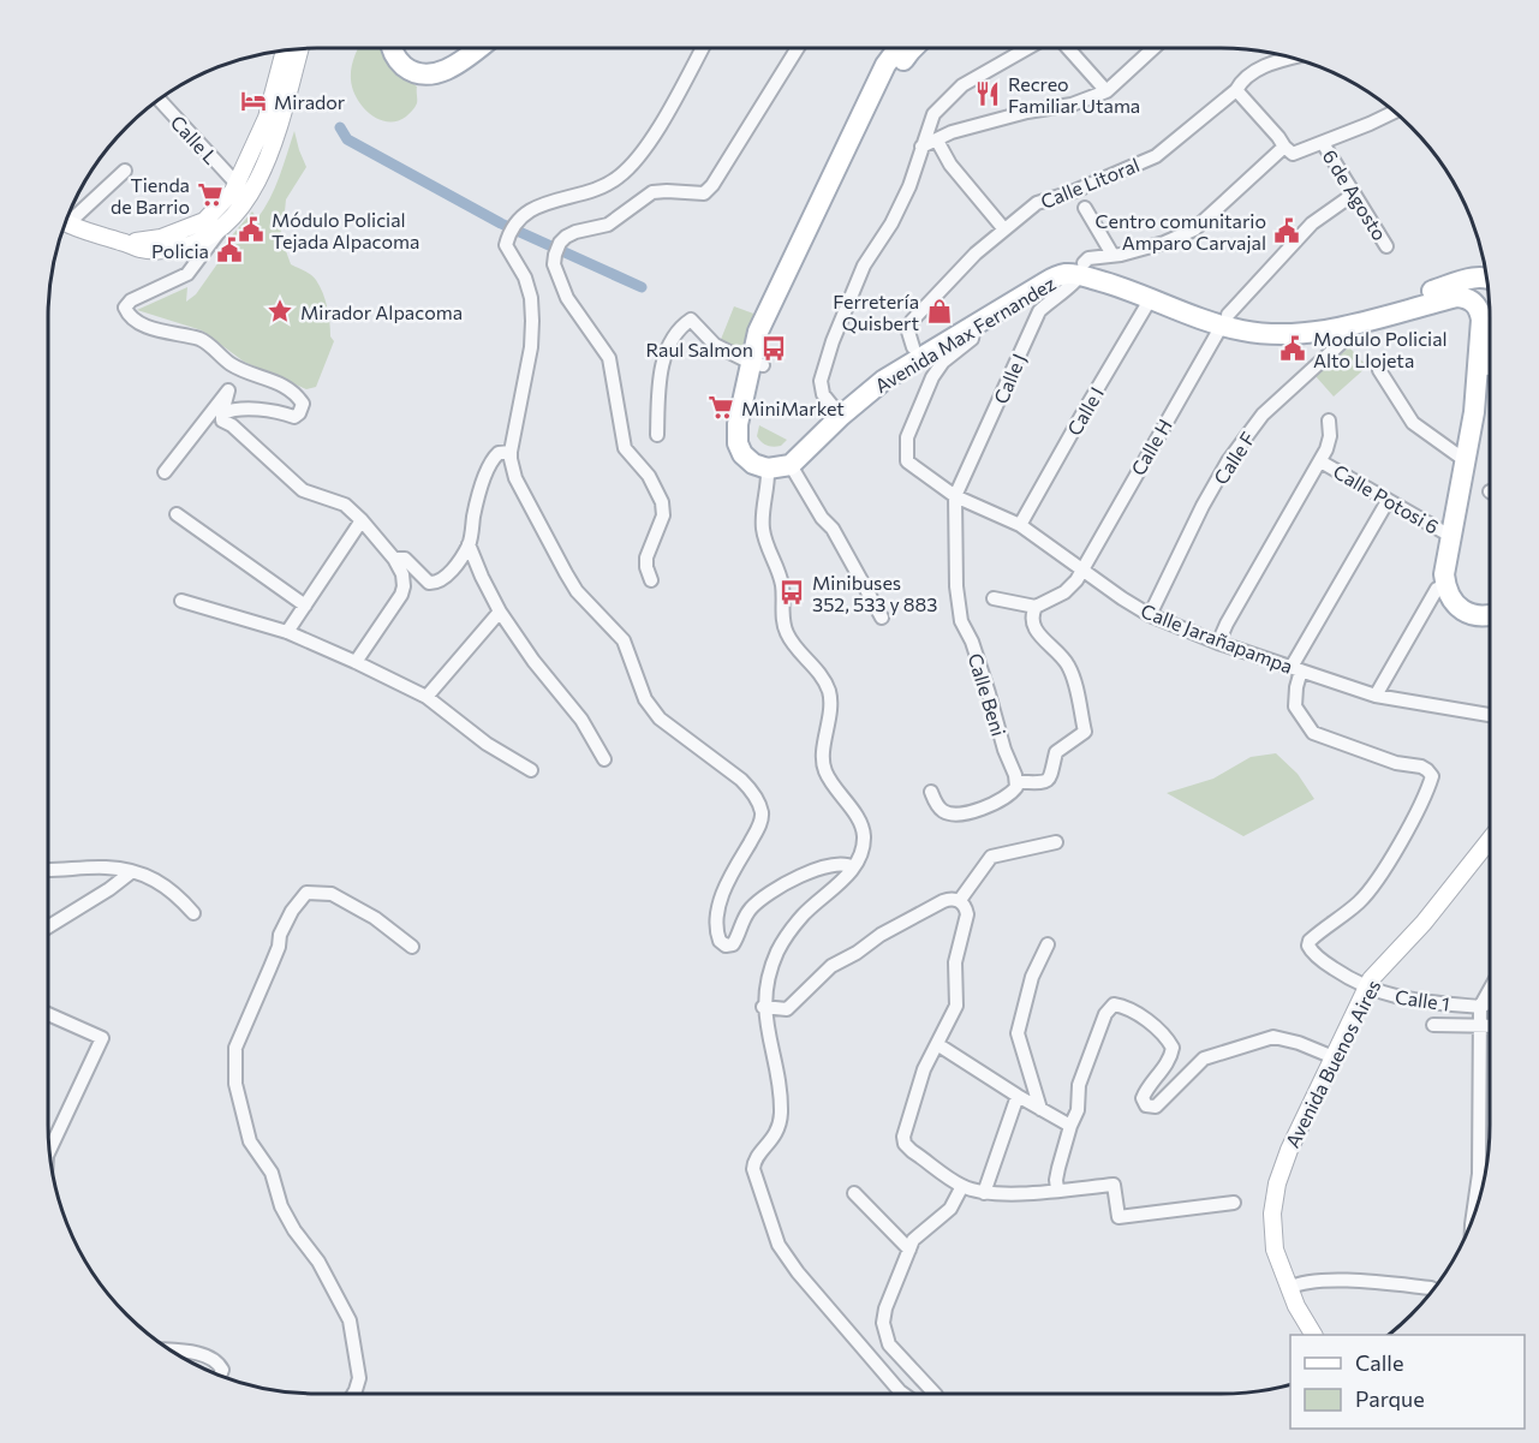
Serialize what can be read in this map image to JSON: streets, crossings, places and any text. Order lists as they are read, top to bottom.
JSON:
{
  "streets": {
    "main road": ["Avenida Max Fernandez", "Avenida Buenos Aires"],
    "street": [
      "Calle L",
      "Calle Litoral",
      "6 de Agosto",
      "Calle J",
      "Calle I",
      "Calle H",
      "Calle F",
      "Calle Potosi 6",
      "Calle Jarañapampa",
      "Calle Beni",
      "Calle 1"
    ]
  },
  "crossings": [
    ["Calle Litoral", "Avenida Max Fernandez"],
    ["6 de Agosto", "Calle H"],
    ["Avenida Max Fernandez", "Calle J"],
    ["Avenida Max Fernandez", "Calle I"],
    ["Avenida Max Fernandez", "Calle H"],
    ["Avenida Max Fernandez", "Calle F"],
    ["Avenida Max Fernandez", "Calle Potosi 6"],
    ["Avenida Max Fernandez", "Calle Jarañapampa"],
    ["Calle J", "Calle Jarañapampa"],
    ["Calle J", "Calle Beni"],
    ["Calle I", "Calle Jarañapampa"],
    ["Calle H", "Calle Jarañapampa"],
    ["Calle F", "Calle Jarañapampa"],
    ["Calle Jarañapampa", "Calle Beni"],
    ["Calle Jarañapampa", "Calle 1"],
    ["Calle 1", "Avenida Buenos Aires"]
  ],
  "places": {
    "restaurant": ["Recreo Familiar Utama"],
    "hotel": ["Mirador"],
    "supermarket": ["Tienda de Barrio", "MiniMarket"],
    "public building": [
      "Módulo Policial Tejada Alpacoma",
      "Centro comunitario Amparo Carvajal",
      "Policia",
      "Modulo Policial Alto Llojeta"
    ],
    "place": ["Mirador Alpacoma"],
    "shop": ["Ferretería Quisbert"],
    "bus stop": ["Raul Salmon", "Minibuses 352, 533 y 883"]
  },
  "legend": ["Calle", "Parque"]
}
